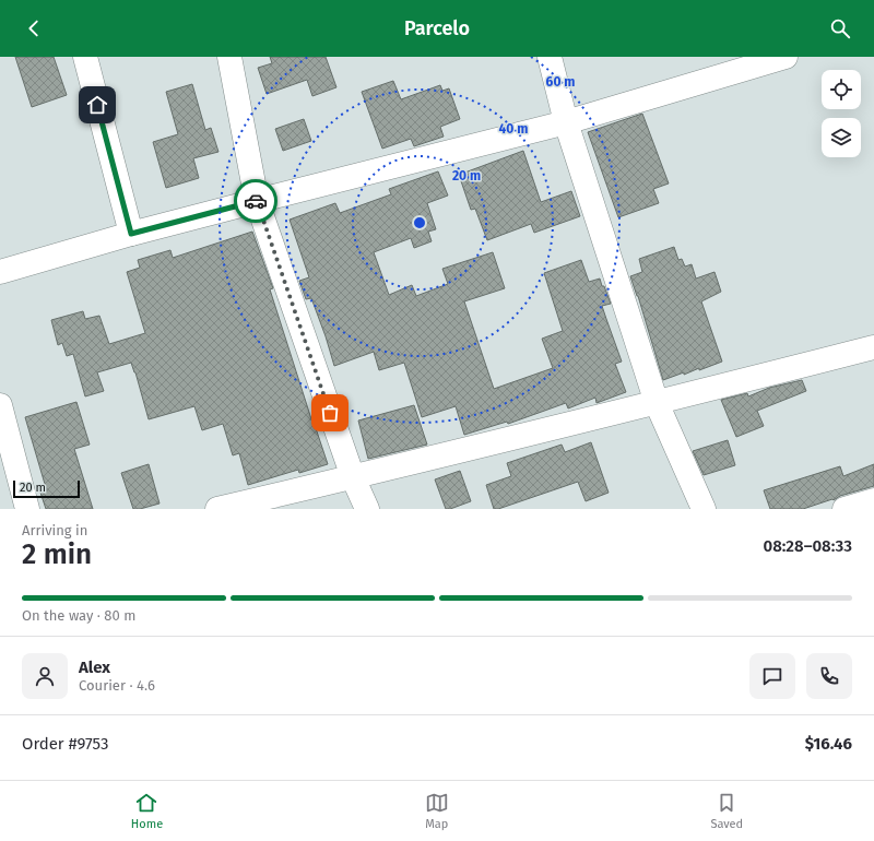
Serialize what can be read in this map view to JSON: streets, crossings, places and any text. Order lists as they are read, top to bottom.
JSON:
{
  "scale_bar": "20 m",
  "page": {
    "header": "Parcelo",
    "scale": "20 m",
    "heading": ["2 min", "Arriving in", "08:28–08:33"],
    "panel": [
      "Alex",
      "Courier · 4.6",
      "Order #9753",
      "$16.46"
    ],
    "bar": "On the way · 80 m",
    "tabs": ["Home", "Map", "Saved"]
  },
  "rings": ["60 m", "40 m", "20 m"]
}
